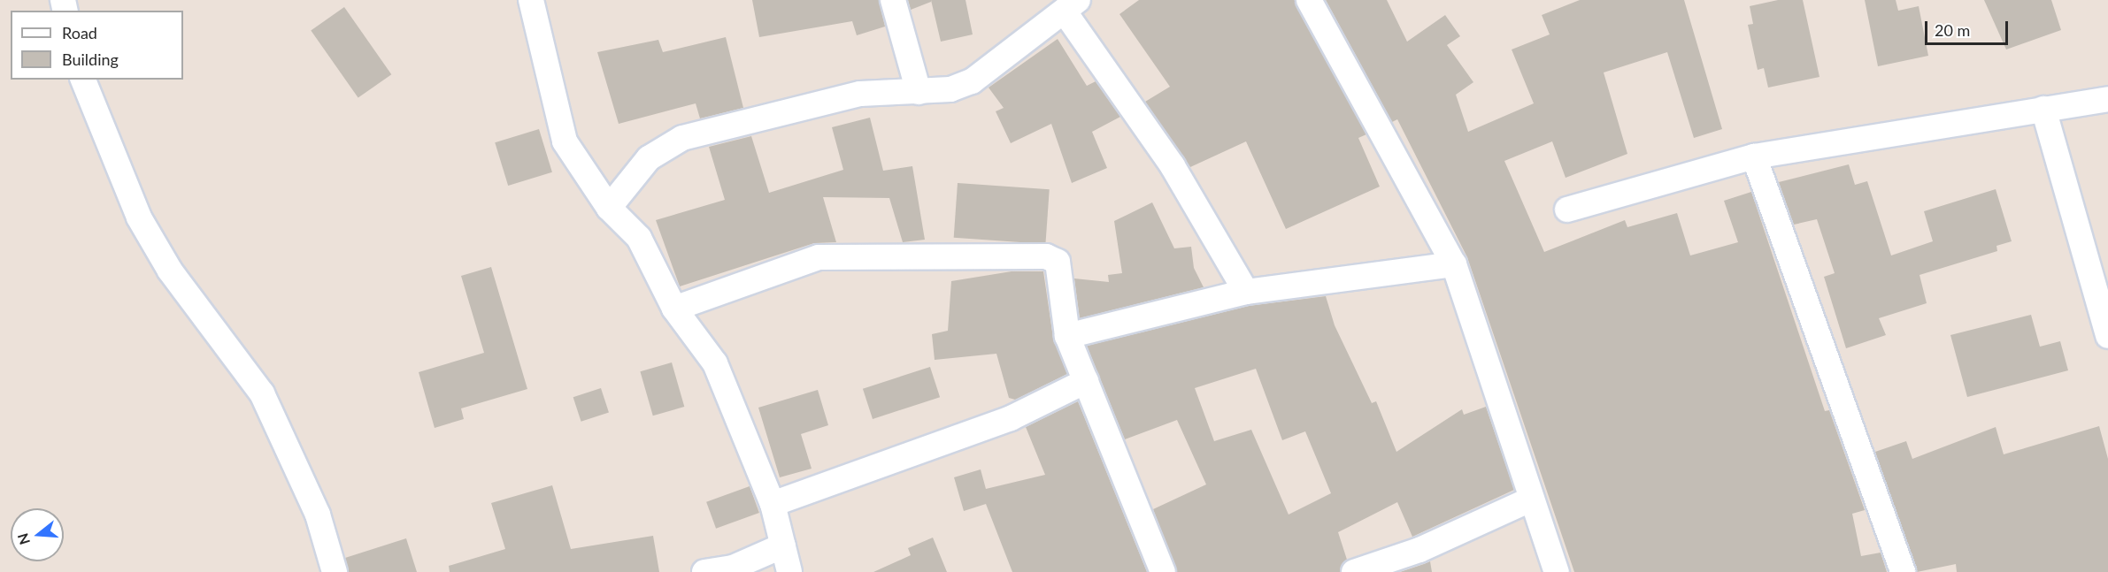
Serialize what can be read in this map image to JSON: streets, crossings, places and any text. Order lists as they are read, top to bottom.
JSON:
{
  "legend": ["Road", "Building"],
  "scale_bar": "20 m",
  "north": "left"
}
